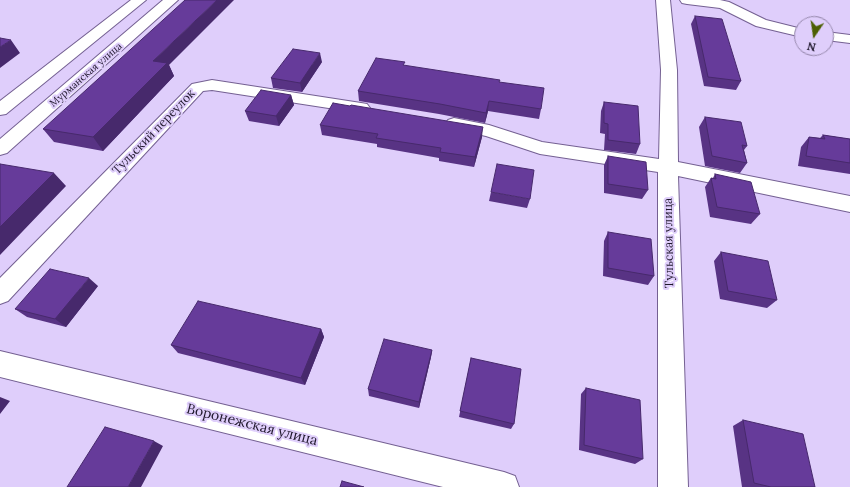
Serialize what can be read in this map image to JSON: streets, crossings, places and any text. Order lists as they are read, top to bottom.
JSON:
{
  "streets": {
    "street": [
      "Мурманская улица",
      "Тульский переулок",
      "Тульская улица",
      "Воронежская улица"
    ]
  },
  "north": "bottom"
}
